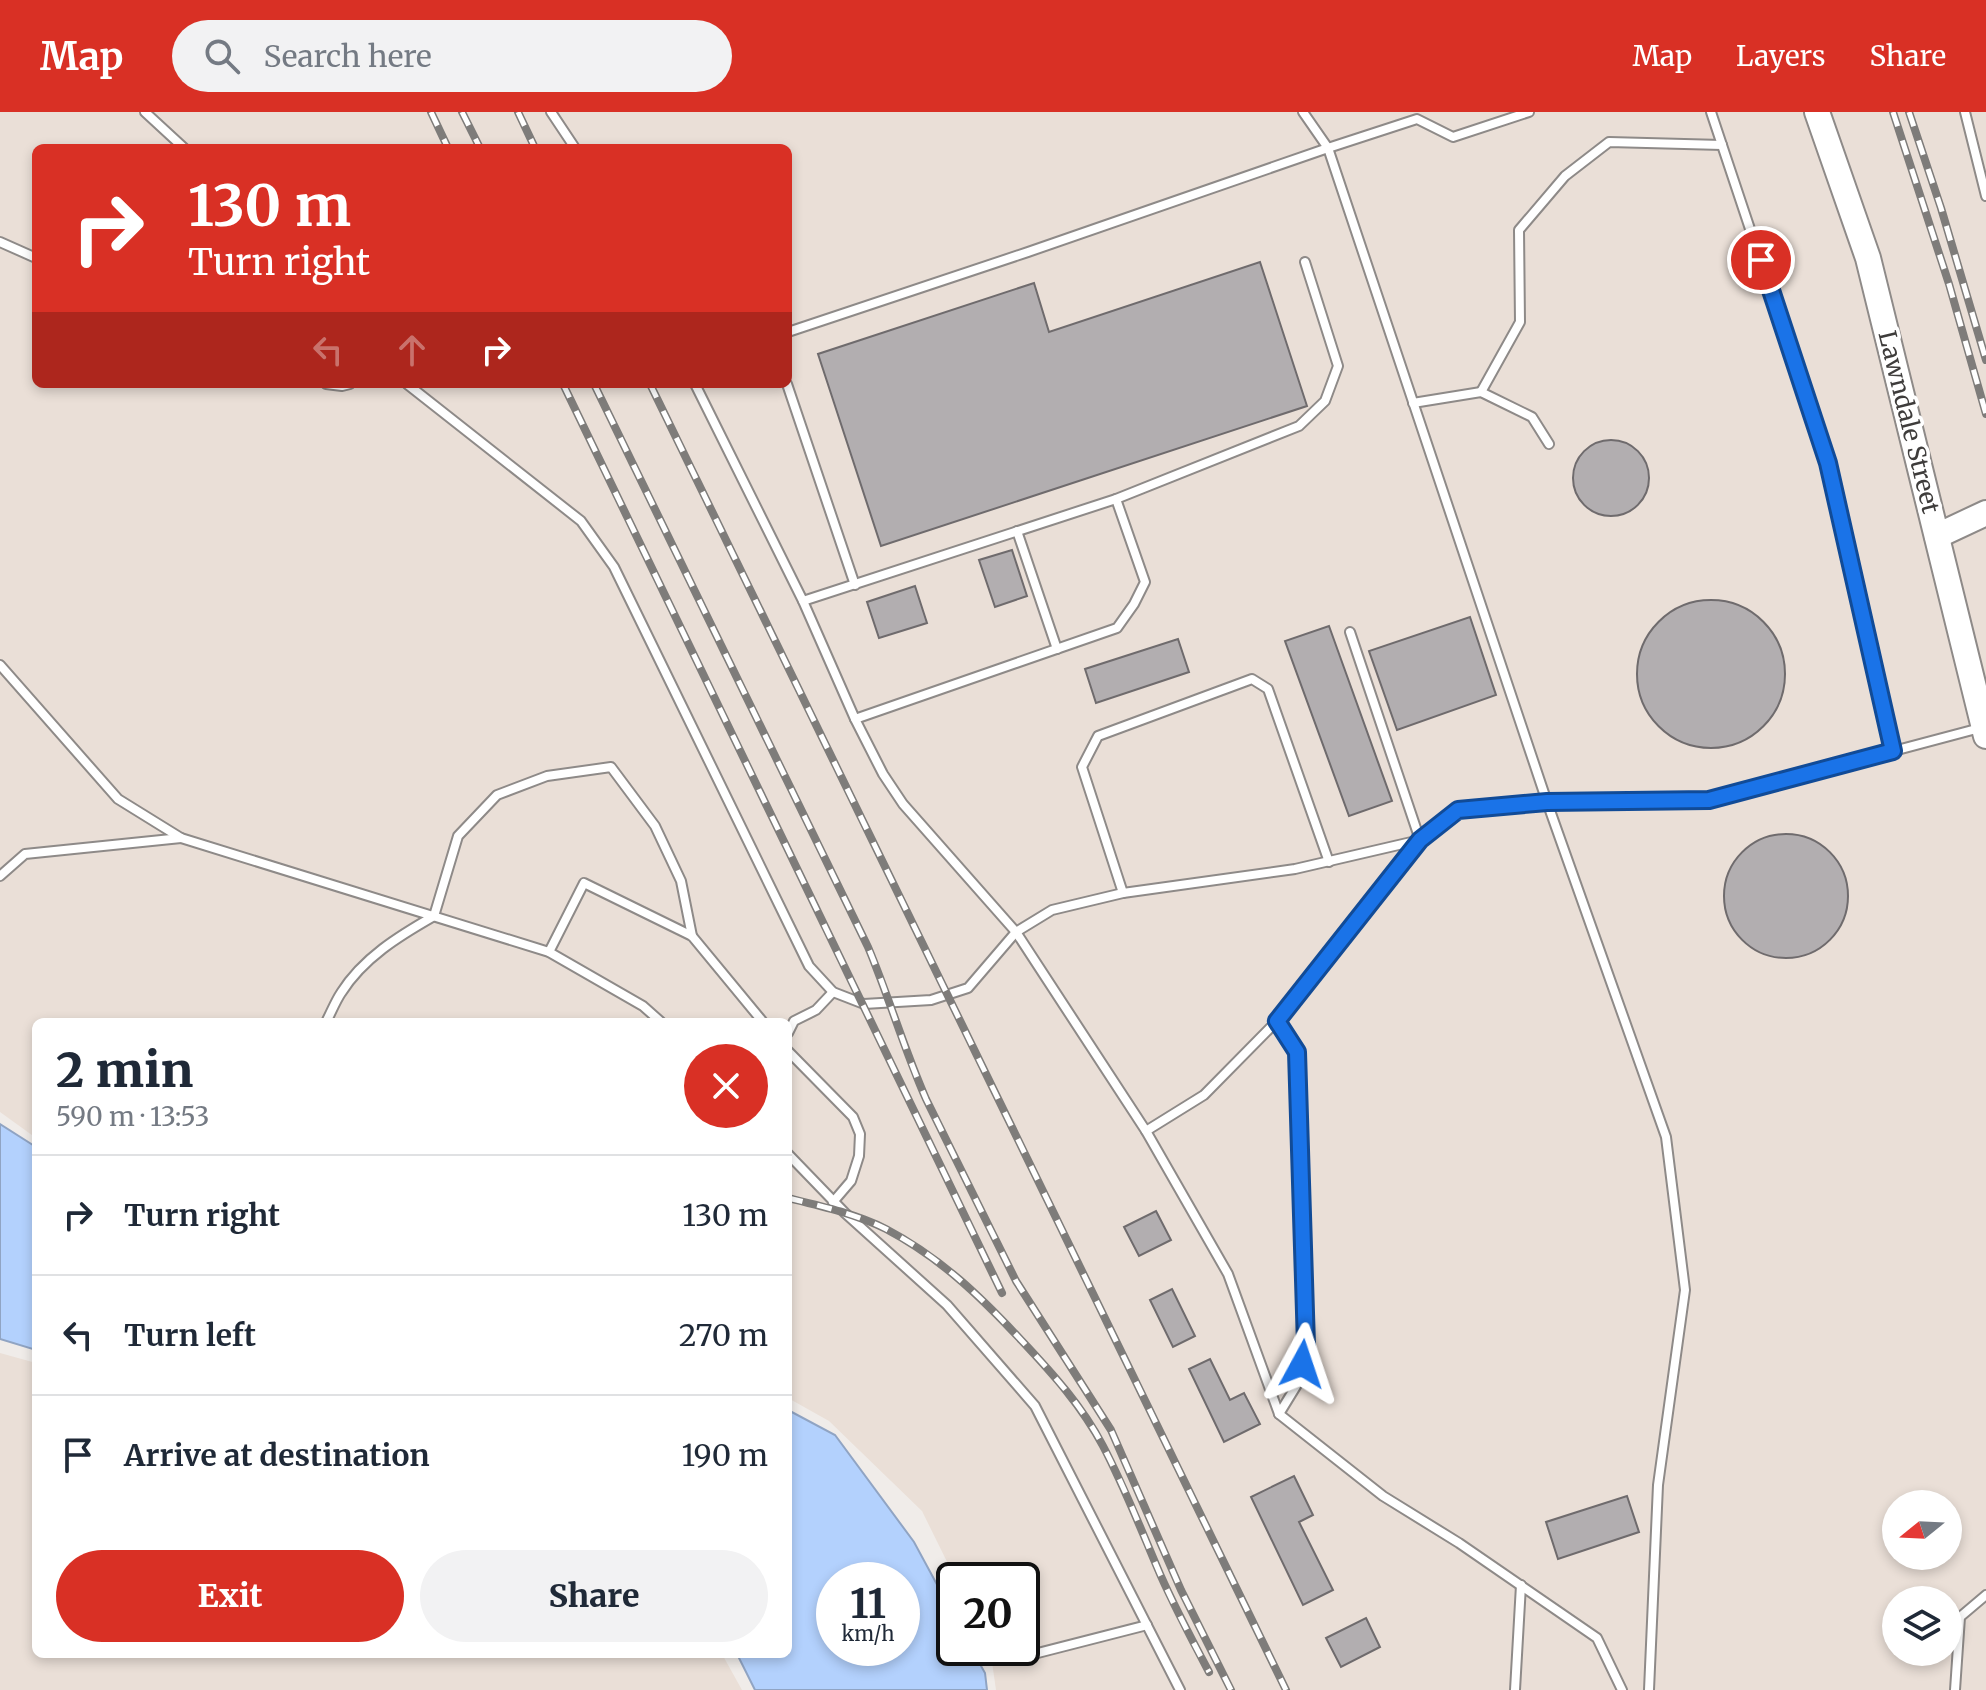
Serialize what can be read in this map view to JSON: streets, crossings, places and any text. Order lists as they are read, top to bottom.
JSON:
{
  "streets": {
    "main road": ["Lawndale Street"]
  },
  "north": "left",
  "page": {
    "header": "Map",
    "search": "Search here",
    "nav": ["Map", "Layers", "Share"],
    "turn": ["130 m", "Turn right"],
    "heading": ["2 min", "590 m · 13:53"],
    "list": [
      {
        "name": "Turn right",
        "value": "130 m"
      },
      {
        "name": "Turn left",
        "value": "270 m"
      },
      {
        "name": "Arrive at destination",
        "value": "190 m"
      }
    ],
    "buttons": ["Exit", "Share"],
    "speed": "11 km/h",
    "limit": "20"
  }
}
